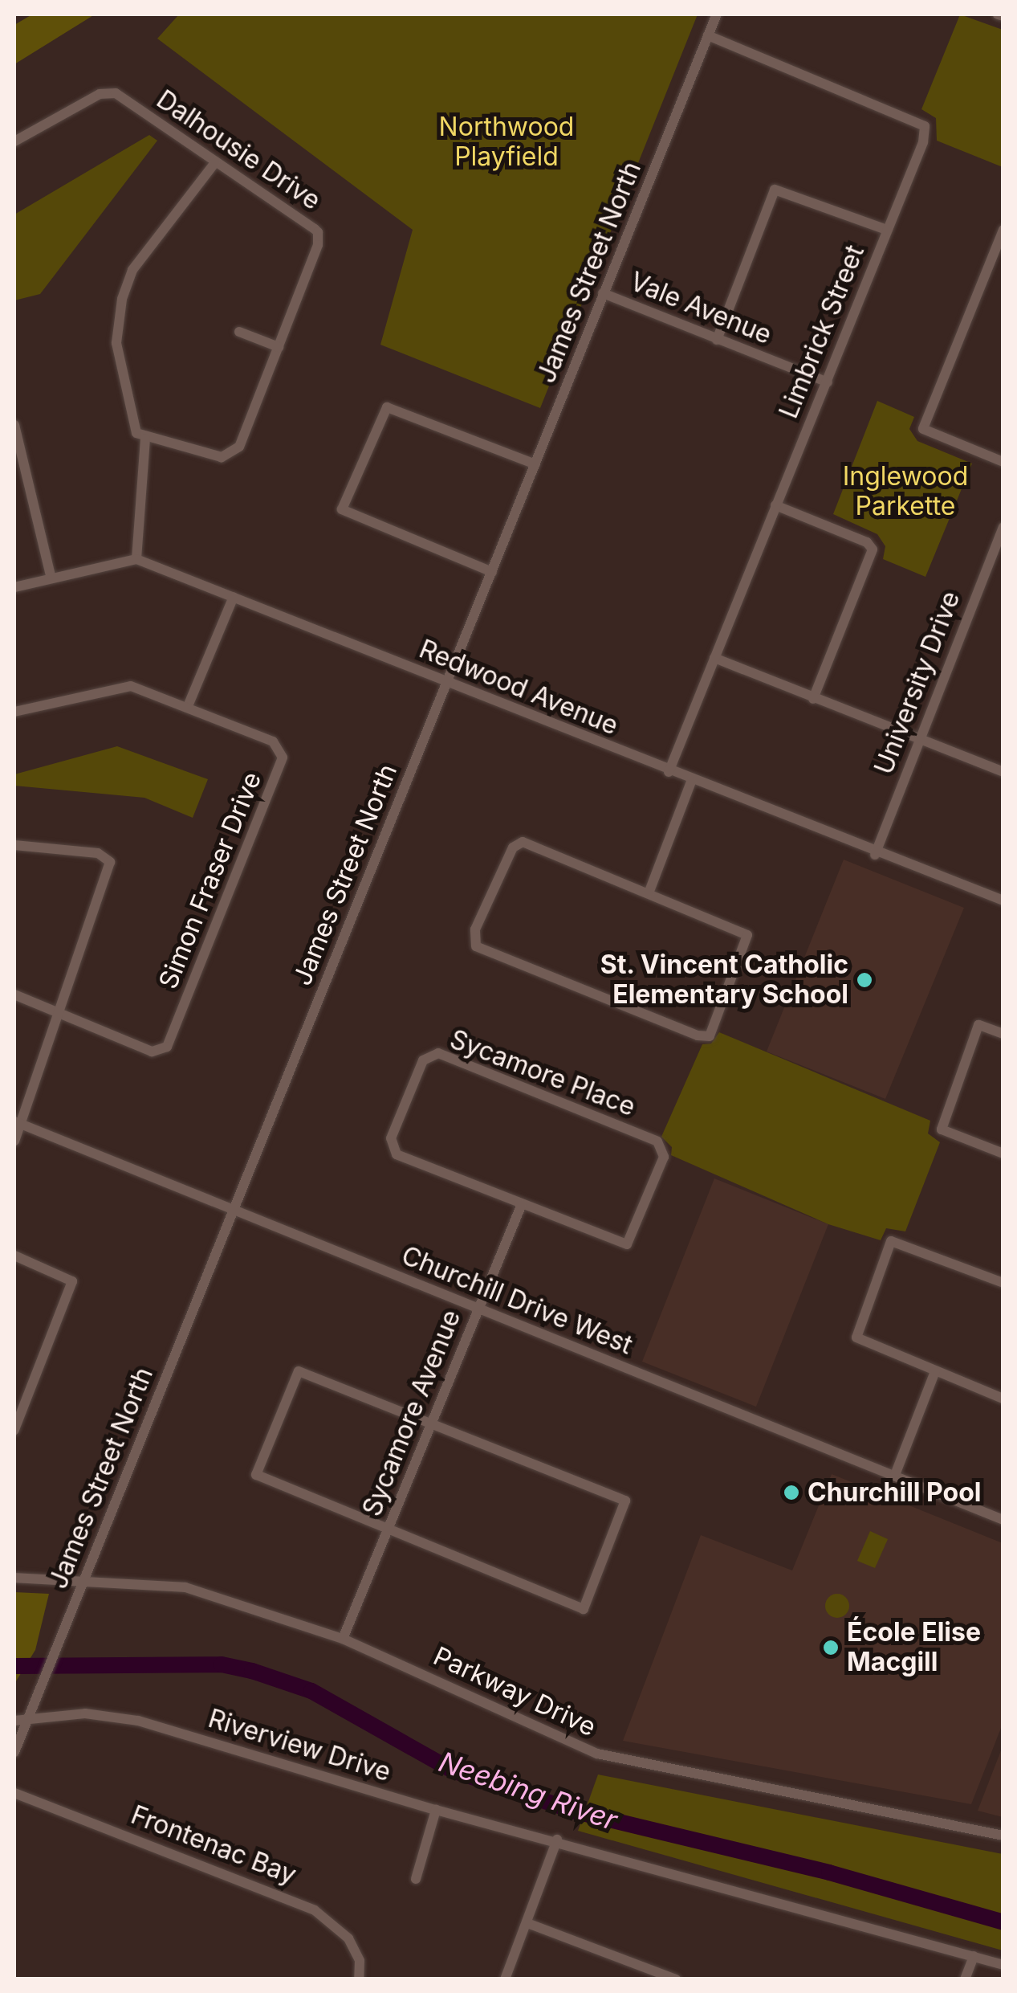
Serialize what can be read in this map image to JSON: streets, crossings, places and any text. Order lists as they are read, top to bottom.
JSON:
{
  "streets": {
    "street": [
      "Dalhousie Drive",
      "James Street North",
      "Vale Avenue",
      "Limbrick Street",
      "University Drive",
      "Redwood Avenue",
      "Simon Fraser Drive",
      "Sycamore Place",
      "Churchill Drive West",
      "Sycamore Avenue",
      "Parkway Drive",
      "Riverview Drive",
      "Frontenac Bay"
    ]
  },
  "crossings": [
    ["James Street North", "Vale Avenue"],
    ["James Street North", "Limbrick Street"],
    ["James Street North", "Redwood Avenue"],
    ["James Street North", "Churchill Drive West"],
    ["James Street North", "Parkway Drive"],
    ["James Street North", "Riverview Drive"],
    ["Vale Avenue", "Limbrick Street"],
    ["Limbrick Street", "Redwood Avenue"],
    ["University Drive", "Redwood Avenue"],
    ["Sycamore Place", "Sycamore Avenue"],
    ["Churchill Drive West", "Sycamore Avenue"],
    ["Sycamore Avenue", "Parkway Drive"]
  ],
  "water": ["Neebing River"],
  "parks": ["Northwood Playfield", "Inglewood Parkette"],
  "places": ["St. Vincent Catholic Elementary School", "Churchill Pool", "École Elise Macgill"]
}
